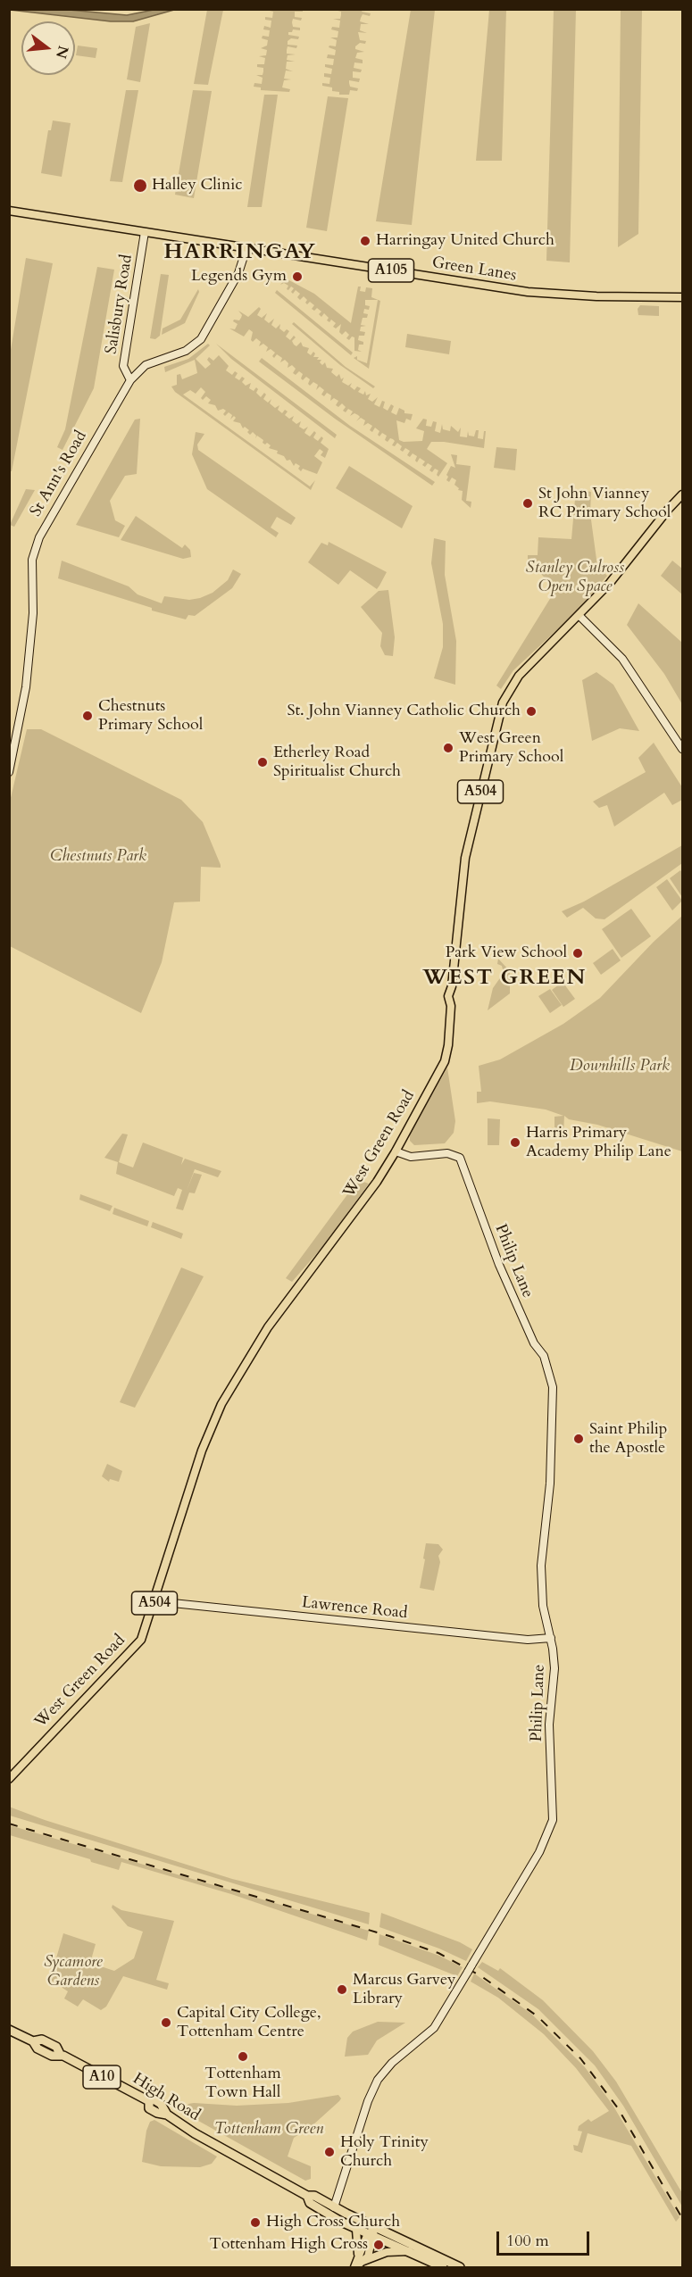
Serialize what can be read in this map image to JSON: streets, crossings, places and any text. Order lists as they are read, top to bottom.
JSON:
{
  "streets": {
    "highway": ["A10", "High Road"],
    "main road": [
      "Green Lanes",
      "A105",
      "Salisbury Road",
      "St Ann's Road",
      "A504",
      "West Green Road",
      "Philip Lane",
      "Lawrence Road"
    ]
  },
  "crossings": [
    ["Green Lanes", "Salisbury Road"],
    ["Green Lanes", "St Ann's Road"],
    ["Salisbury Road", "St Ann's Road"],
    ["West Green Road", "Philip Lane"],
    ["West Green Road", "Lawrence Road"],
    ["Philip Lane", "Lawrence Road"],
    ["Philip Lane", "High Road"]
  ],
  "districts": ["HARRINGAY", "WEST GREEN"],
  "parks": [
    "Stanley Culross Open Space",
    "Chestnuts Park",
    "Downhills Park",
    "Sycamore Gardens",
    "Tottenham Green"
  ],
  "places": [
    "Halley Clinic",
    "Harringay United Church",
    "Legends Gym",
    "St John Vianney RC Primary School",
    "St. John Vianney Catholic Church",
    "Chestnuts Primary School",
    "West Green Primary School",
    "Etherley Road Spiritualist Church",
    "Park View School",
    "Harris Primary Academy Philip Lane",
    "Saint Philip the Apostle",
    "Marcus Garvey Library",
    "Capital City College, Tottenham Centre",
    "Tottenham Town Hall",
    "Holy Trinity Church",
    "High Cross Church",
    "Tottenham High Cross"
  ],
  "scale_bar": "100 m",
  "north": "right"
}
